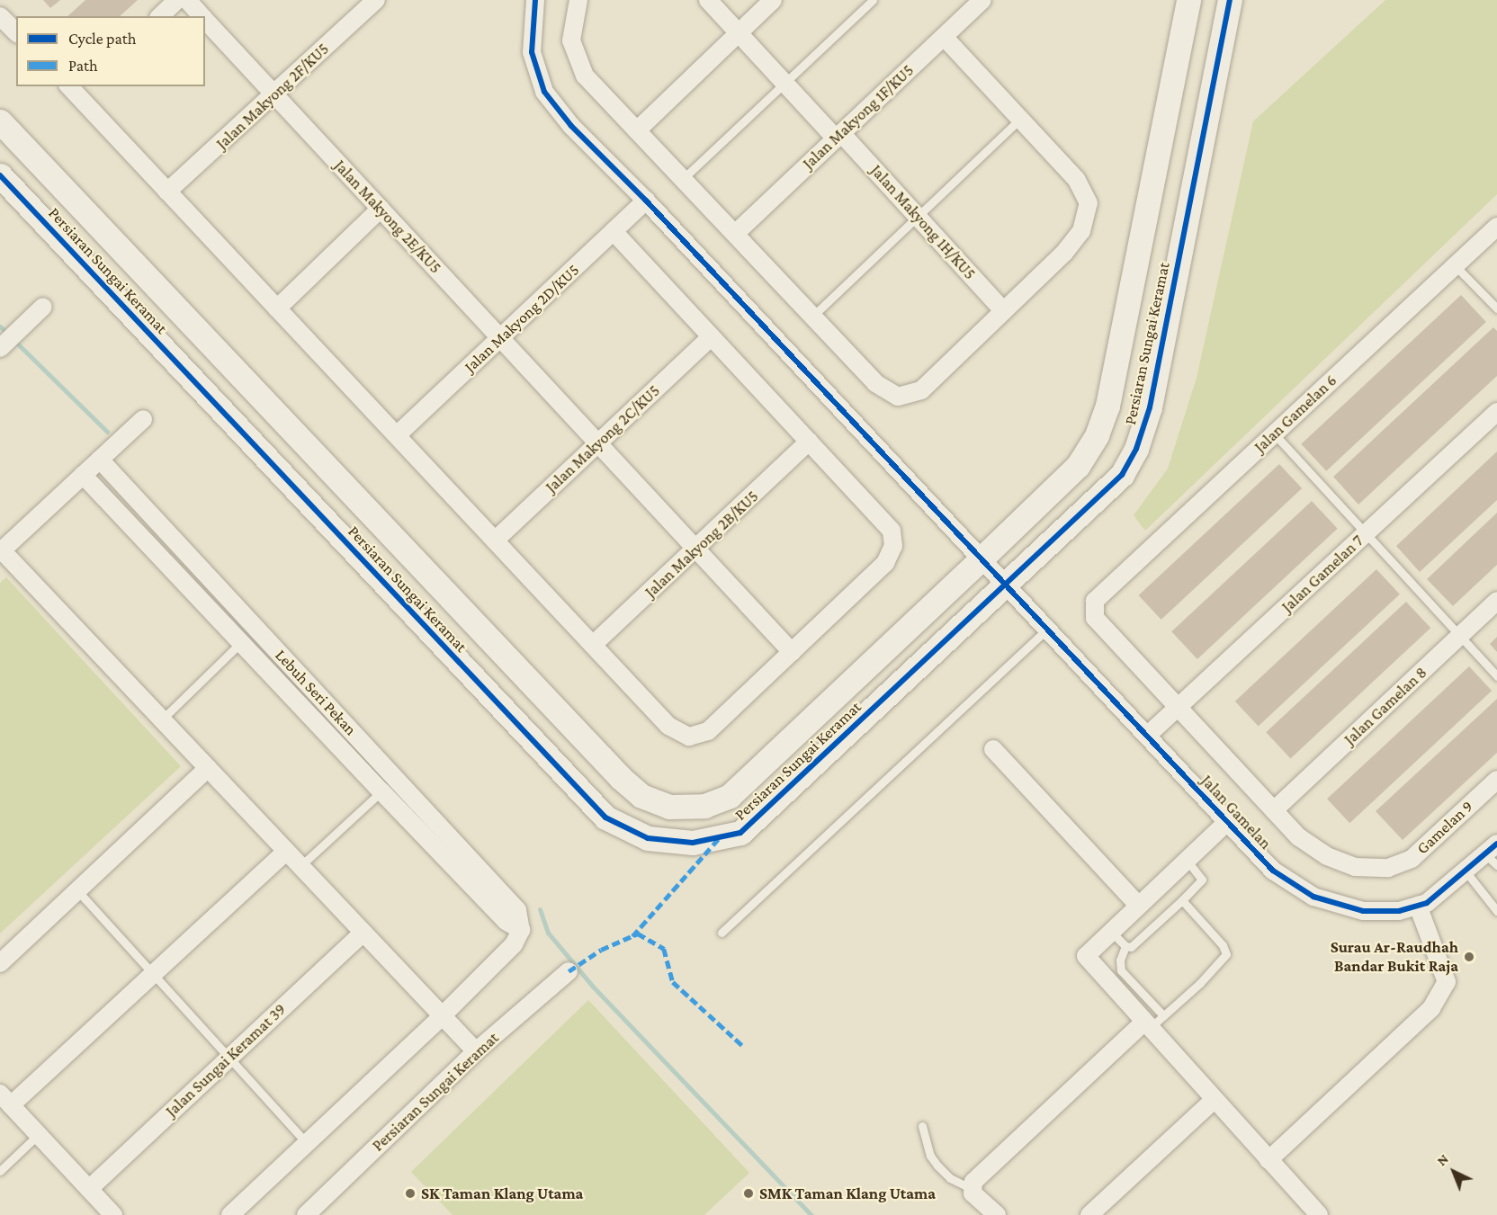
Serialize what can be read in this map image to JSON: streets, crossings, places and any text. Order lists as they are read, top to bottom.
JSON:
{
  "streets": {
    "street": [
      "Jalan Makyong 2F/KU5",
      "Jalan Makyong 1F/KU5",
      "Jalan Makyong 2E/KU5",
      "Jalan Makyong 1H/KU5",
      "Persiaran Sungai Keramat",
      "Jalan Makyong 2D/KU5",
      "Jalan Gamelan 6",
      "Jalan Makyong 2C/KU5",
      "Jalan Makyong 2B/KU5",
      "Jalan Gamelan 7",
      "Lebuh Seri Pekan",
      "Jalan Gamelan 8",
      "Jalan Gamelan",
      "Gamelan 9",
      "Jalan Sungai Keramat 39"
    ]
  },
  "crossings": [
    ["Jalan Makyong 2F/KU5", "Jalan Makyong 2E/KU5"],
    ["Jalan Makyong 1F/KU5", "Jalan Makyong 1H/KU5"],
    ["Jalan Makyong 2E/KU5", "Jalan Makyong 2D/KU5"],
    ["Jalan Makyong 2E/KU5", "Jalan Makyong 2C/KU5"],
    ["Jalan Makyong 2E/KU5", "Jalan Makyong 2B/KU5"],
    ["Persiaran Sungai Keramat", "Jalan Gamelan"],
    ["Jalan Makyong 2D/KU5", "Jalan Gamelan"],
    ["Jalan Gamelan 6", "Gamelan 9"],
    ["Jalan Gamelan 7", "Jalan Gamelan"],
    ["Jalan Gamelan 7", "Gamelan 9"],
    ["Jalan Gamelan 8", "Gamelan 9"]
  ],
  "places": ["Surau Ar-Raudhah Bandar Bukit Raja", "SK Taman Klang Utama", "SMK Taman Klang Utama"],
  "legend": ["Cycle path", "Path"],
  "north": "top left"
}
